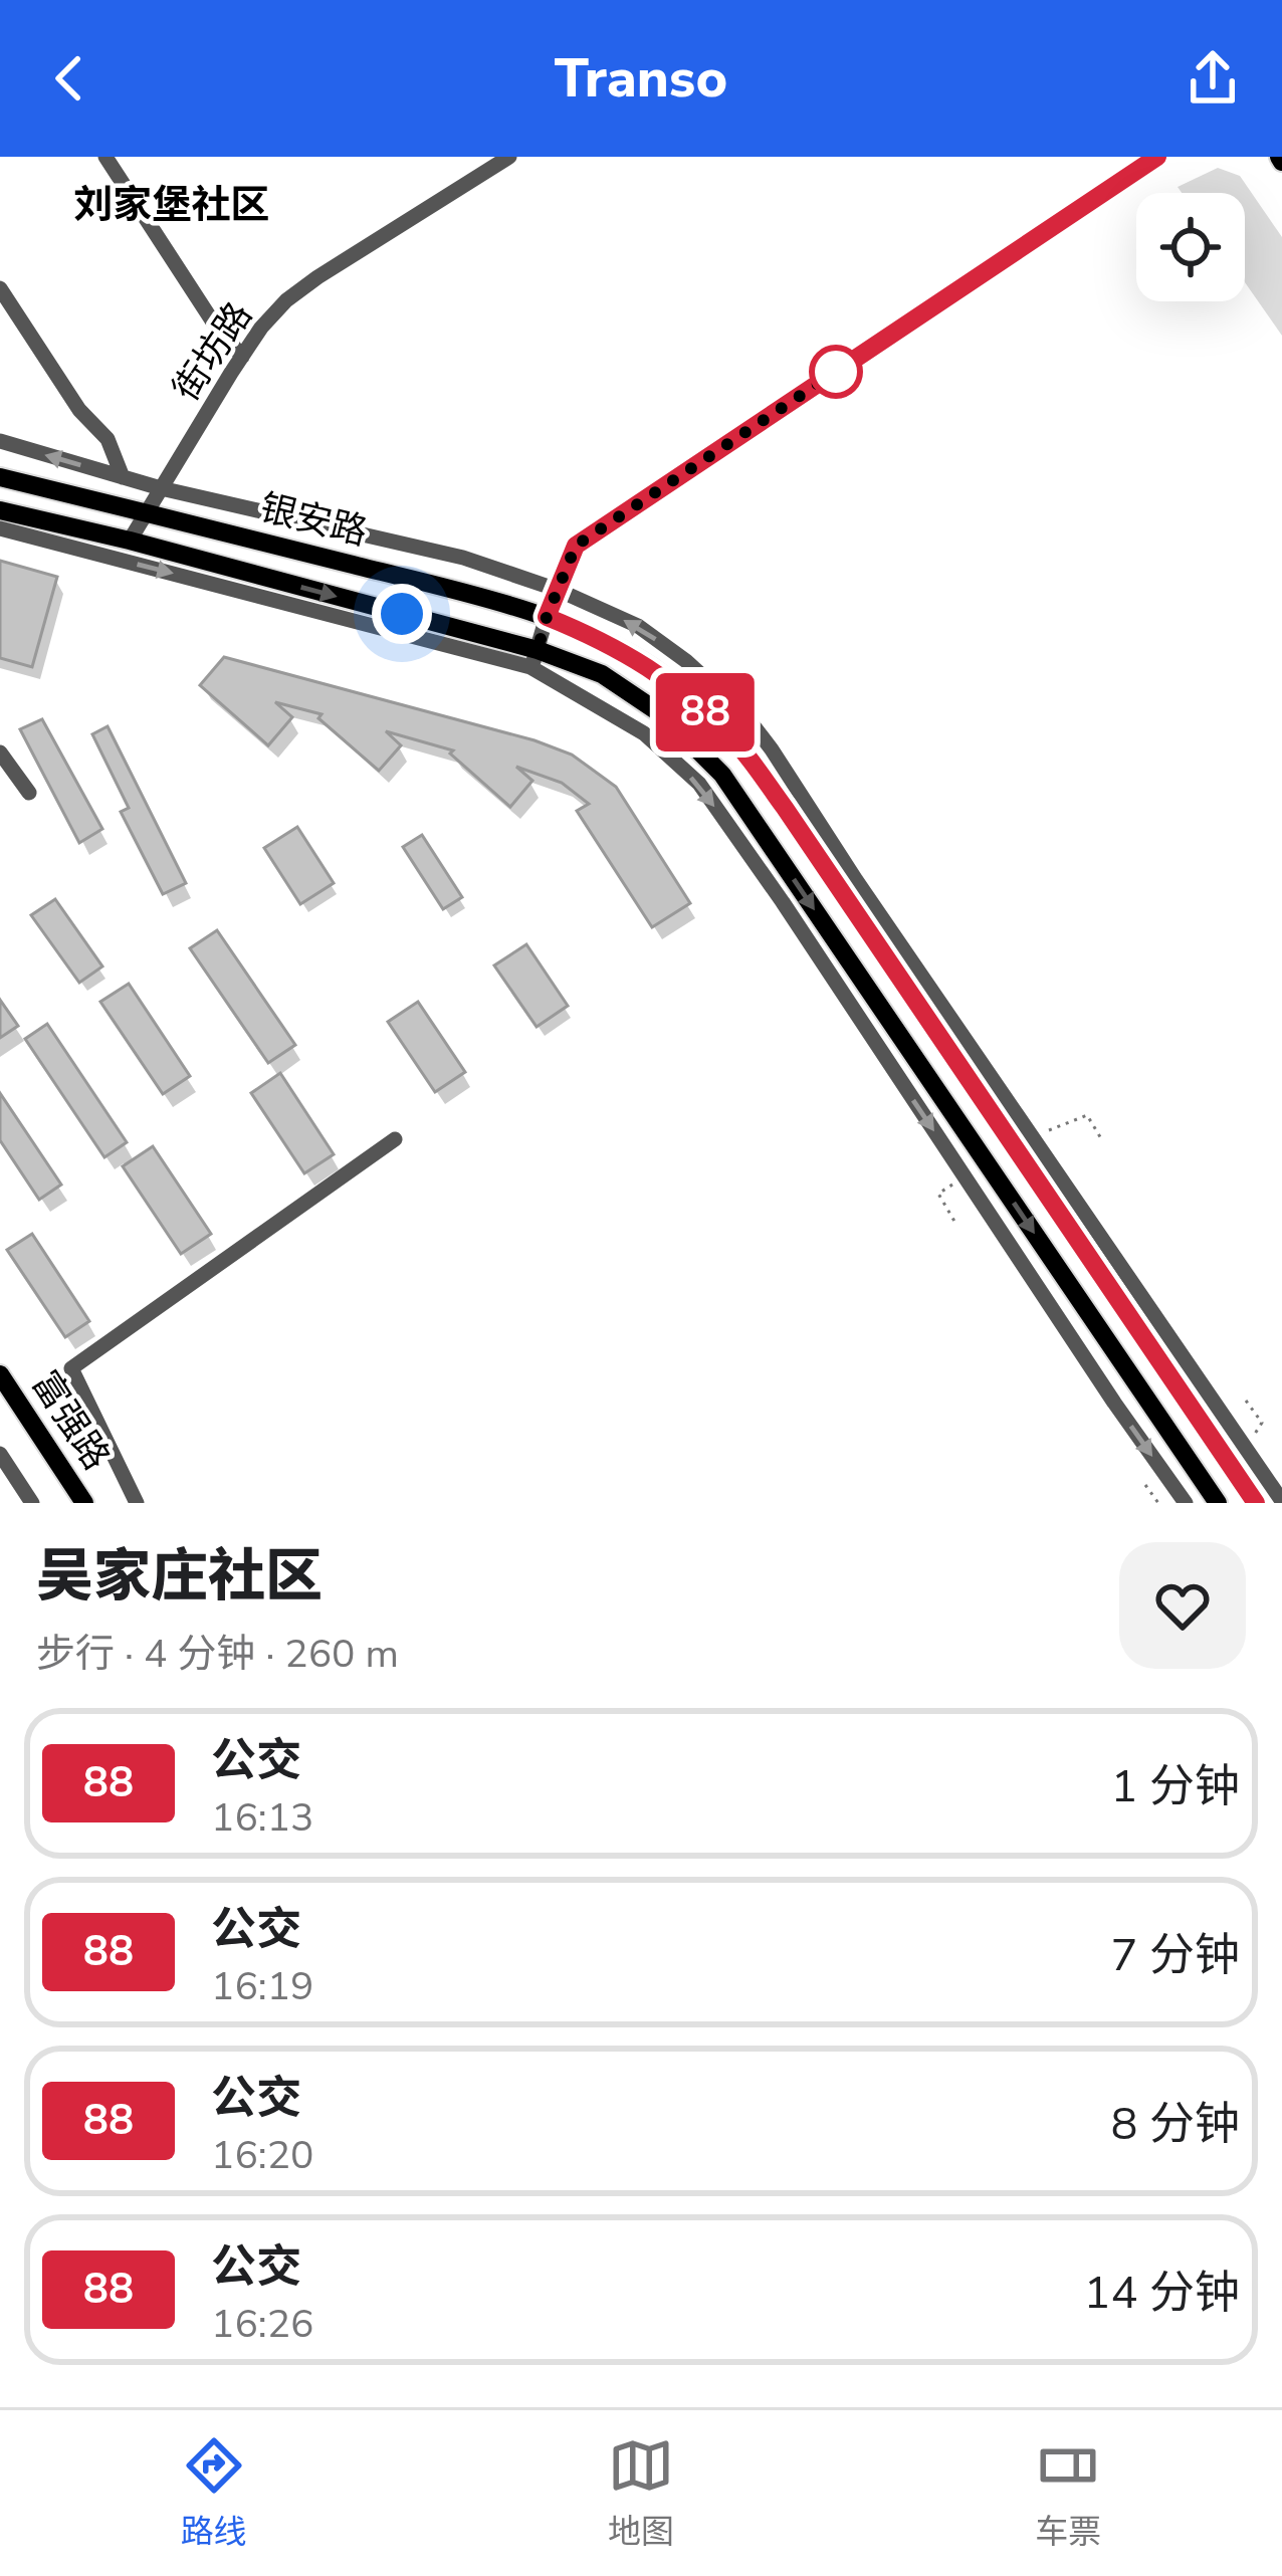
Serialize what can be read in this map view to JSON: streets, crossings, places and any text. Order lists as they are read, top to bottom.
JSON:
{
  "streets": {
    "main road": ["银安路", "富强路"],
    "street": ["街坊路"]
  },
  "crossings": [
    ["街坊路", "银安路"]
  ],
  "districts": ["刘家堡社区"],
  "lines": ["bus line 88"],
  "page": {
    "header": "Transo",
    "on_map": "88",
    "heading": ["吴家庄社区", "步行 · 4 分钟 · 260 m"],
    "list": [
      {
        "mark": "88",
        "name": "公交",
        "note": "16:13",
        "value": "1 分钟"
      },
      {
        "mark": "88",
        "name": "公交",
        "note": "16:19",
        "value": "7 分钟"
      },
      {
        "mark": "88",
        "name": "公交",
        "note": "16:20",
        "value": "8 分钟"
      },
      {
        "mark": "88",
        "name": "公交",
        "note": "16:26",
        "value": "14 分钟"
      }
    ],
    "tabs": ["路线", "地图", "车票"]
  }
}
